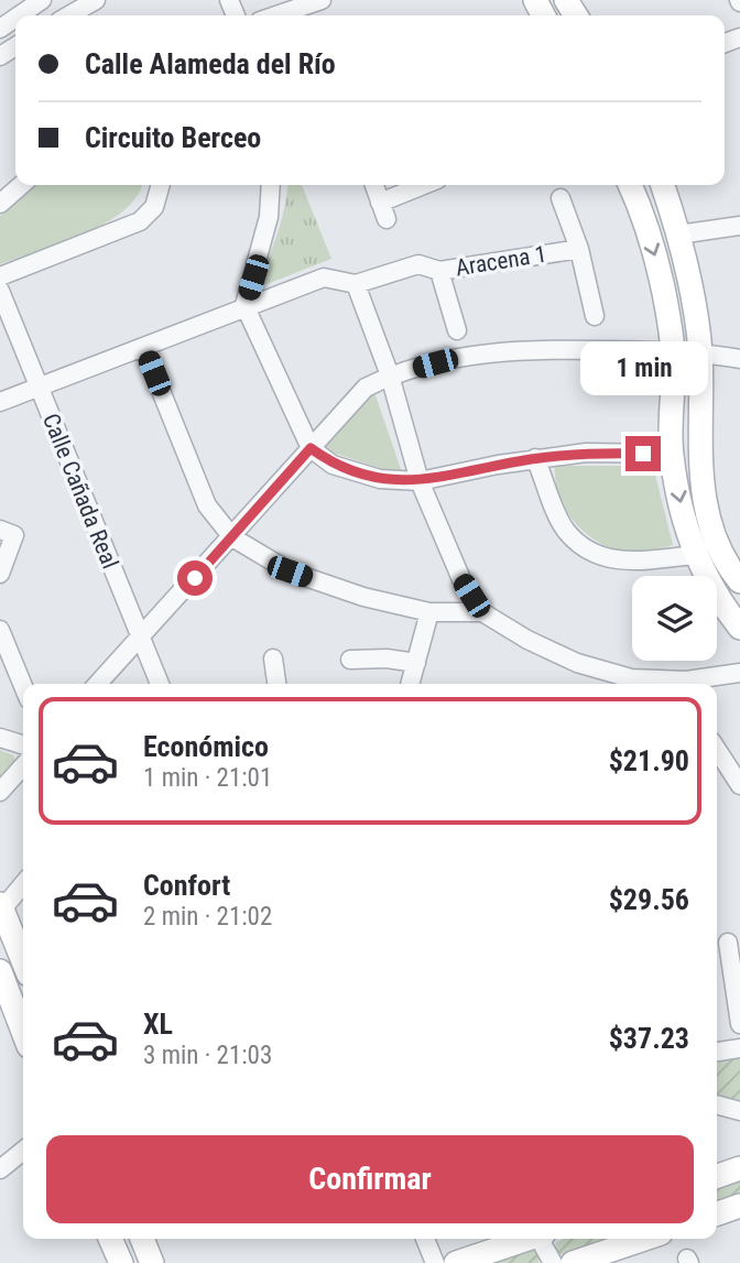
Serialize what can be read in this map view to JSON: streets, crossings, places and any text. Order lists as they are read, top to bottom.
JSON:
{
  "streets": {
    "street": ["Aracena 1", "Calle Cañada Real"]
  },
  "page": {
    "banner": ["Calle Alameda del Río", "Circuito Berceo"],
    "bubble": "1 min",
    "list": [
      {
        "name": "Económico",
        "note": "1 min · 21:01",
        "value": "$21.90"
      },
      {
        "name": "Confort",
        "note": "2 min · 21:02",
        "value": "$29.56"
      },
      {
        "name": "XL",
        "note": "3 min · 21:03",
        "value": "$37.23"
      }
    ],
    "buttons": "Confirmar"
  }
}
